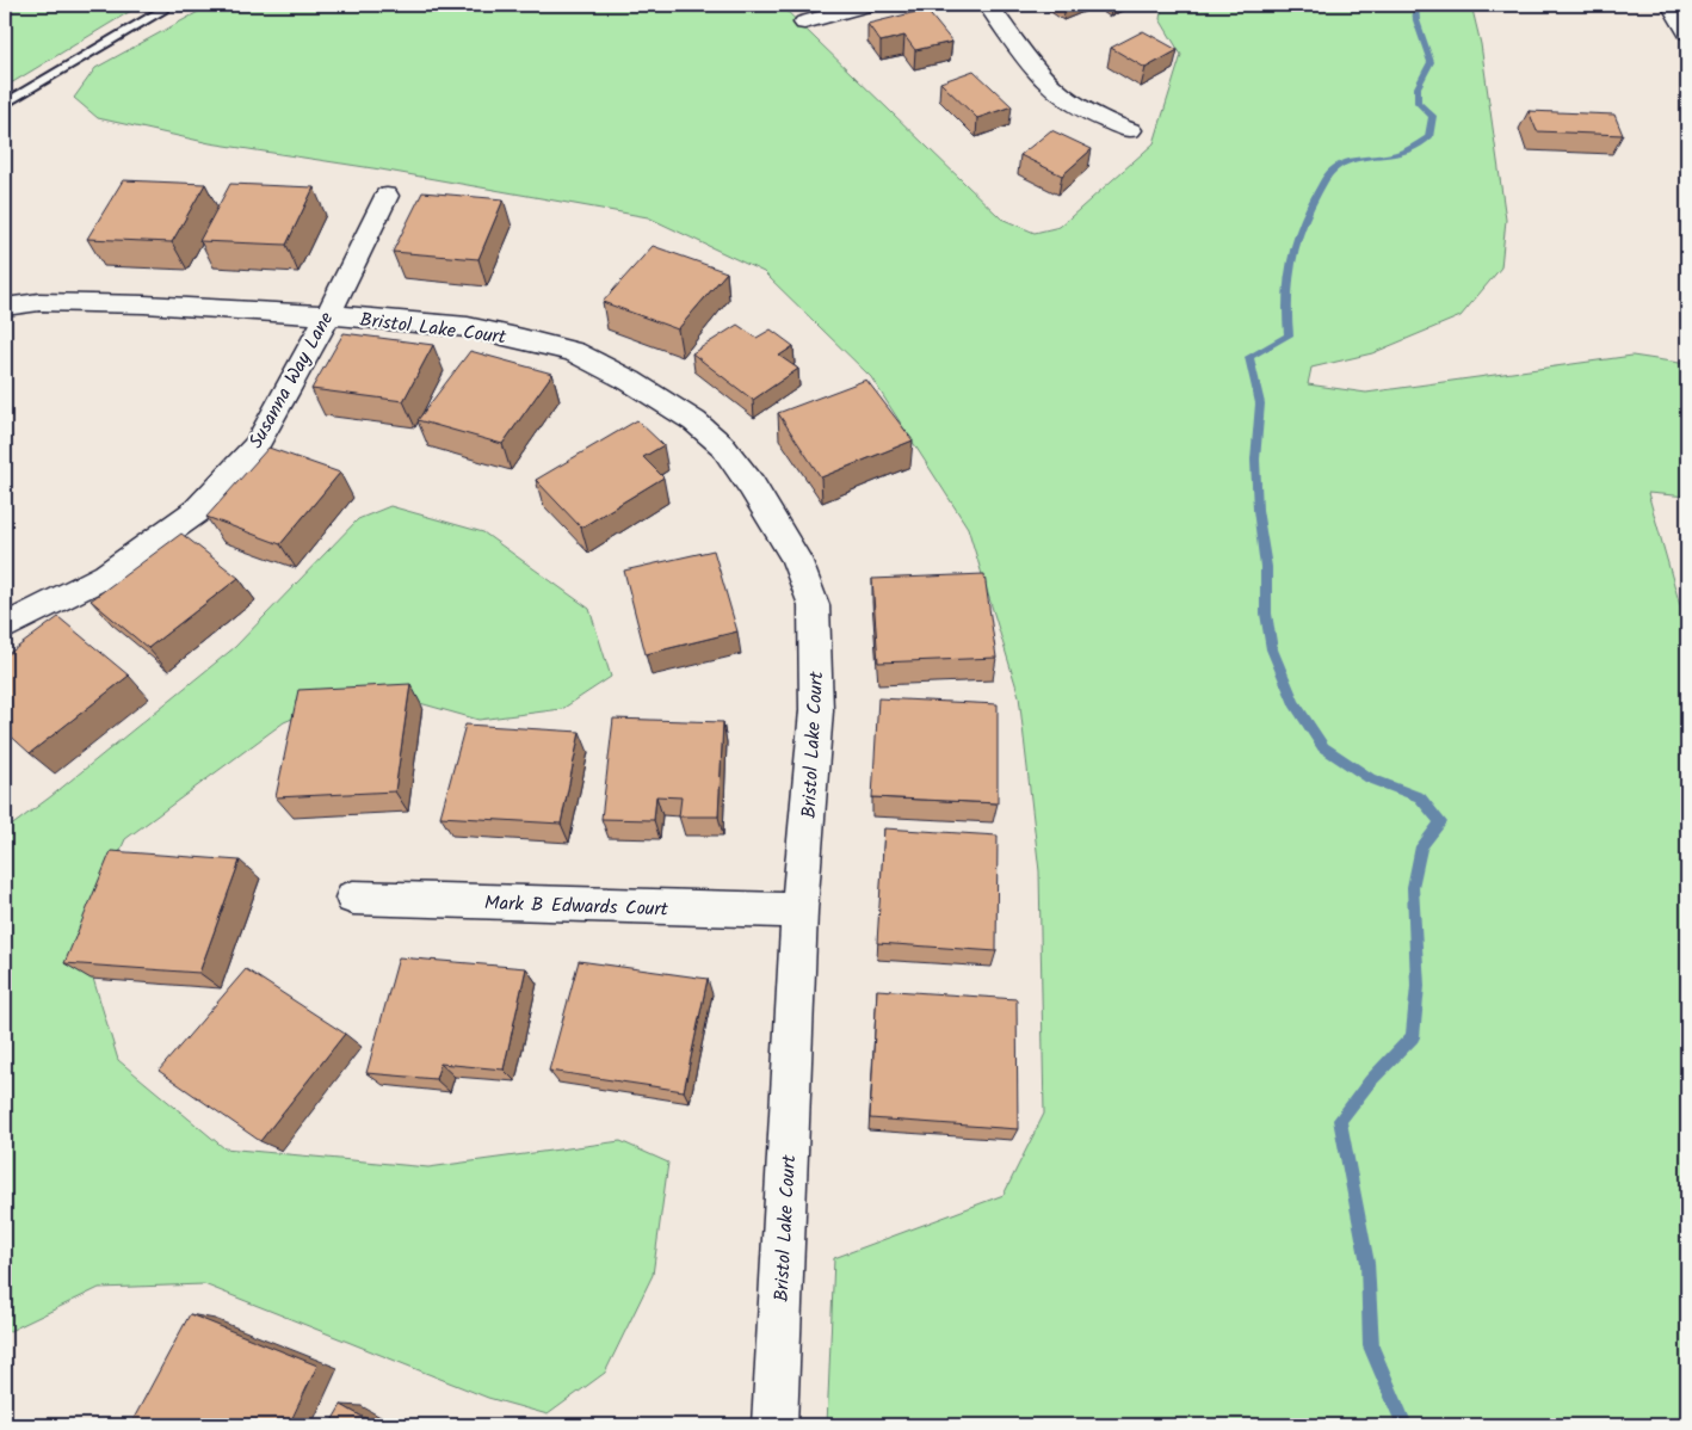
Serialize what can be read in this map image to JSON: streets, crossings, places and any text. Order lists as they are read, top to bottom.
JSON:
{
  "streets": {
    "street": ["Bristol Lake Court", "Susanna Way Lane", "Mark B Edwards Court"]
  },
  "crossings": [
    ["Bristol Lake Court", "Susanna Way Lane"],
    ["Bristol Lake Court", "Mark B Edwards Court"]
  ]
}
